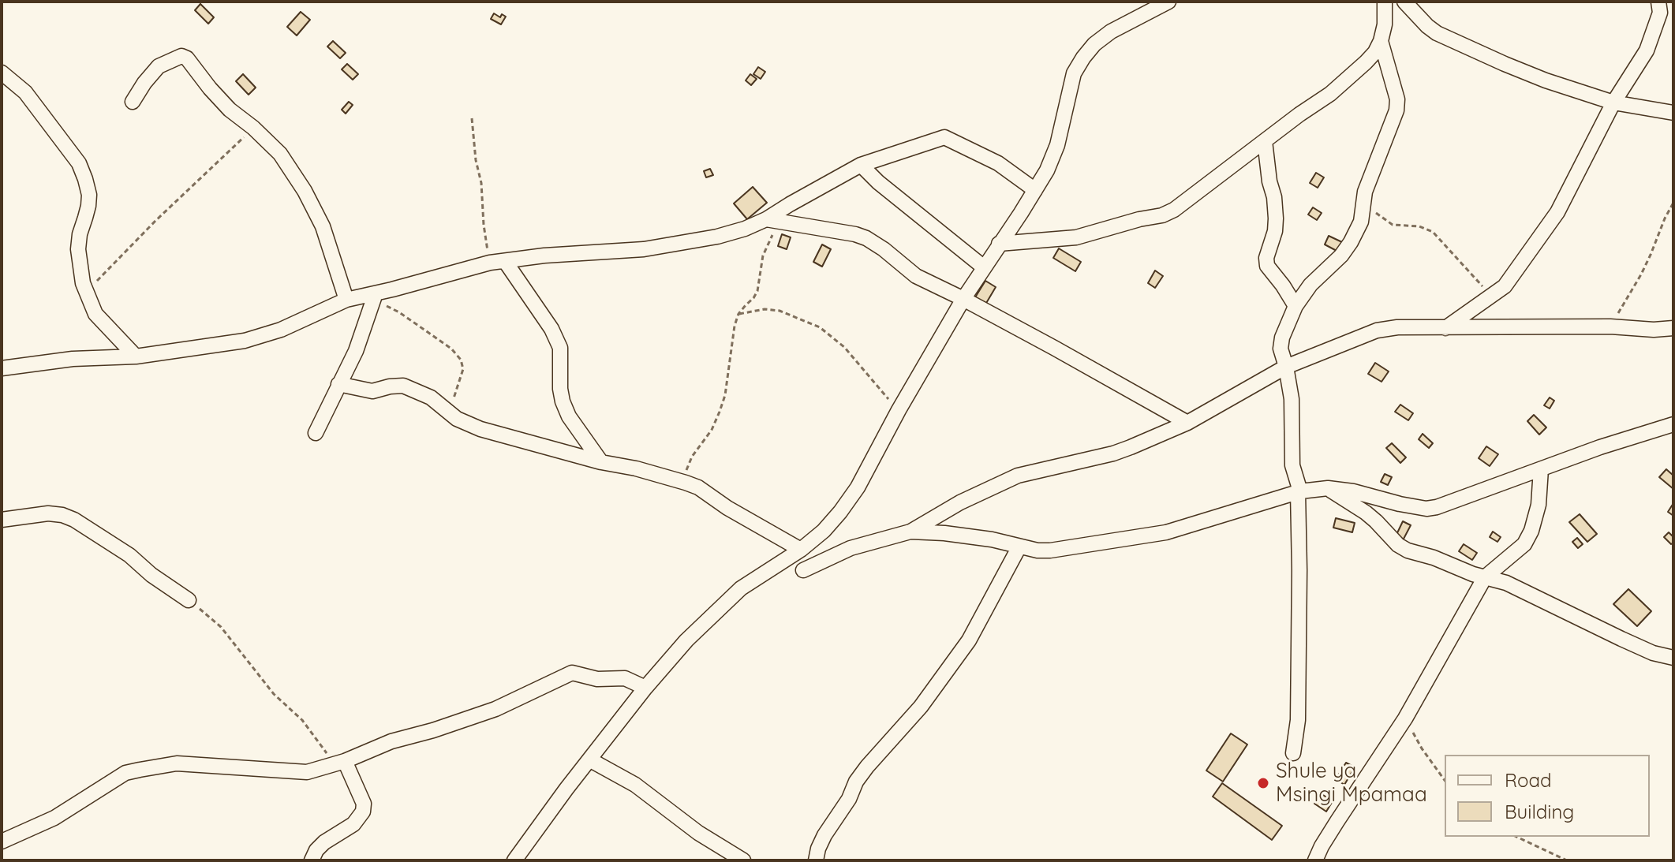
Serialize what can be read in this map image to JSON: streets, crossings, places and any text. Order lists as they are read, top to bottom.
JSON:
{
  "places": ["Shule ya Msingi Mpamaa"],
  "legend": ["Road", "Building"]
}
